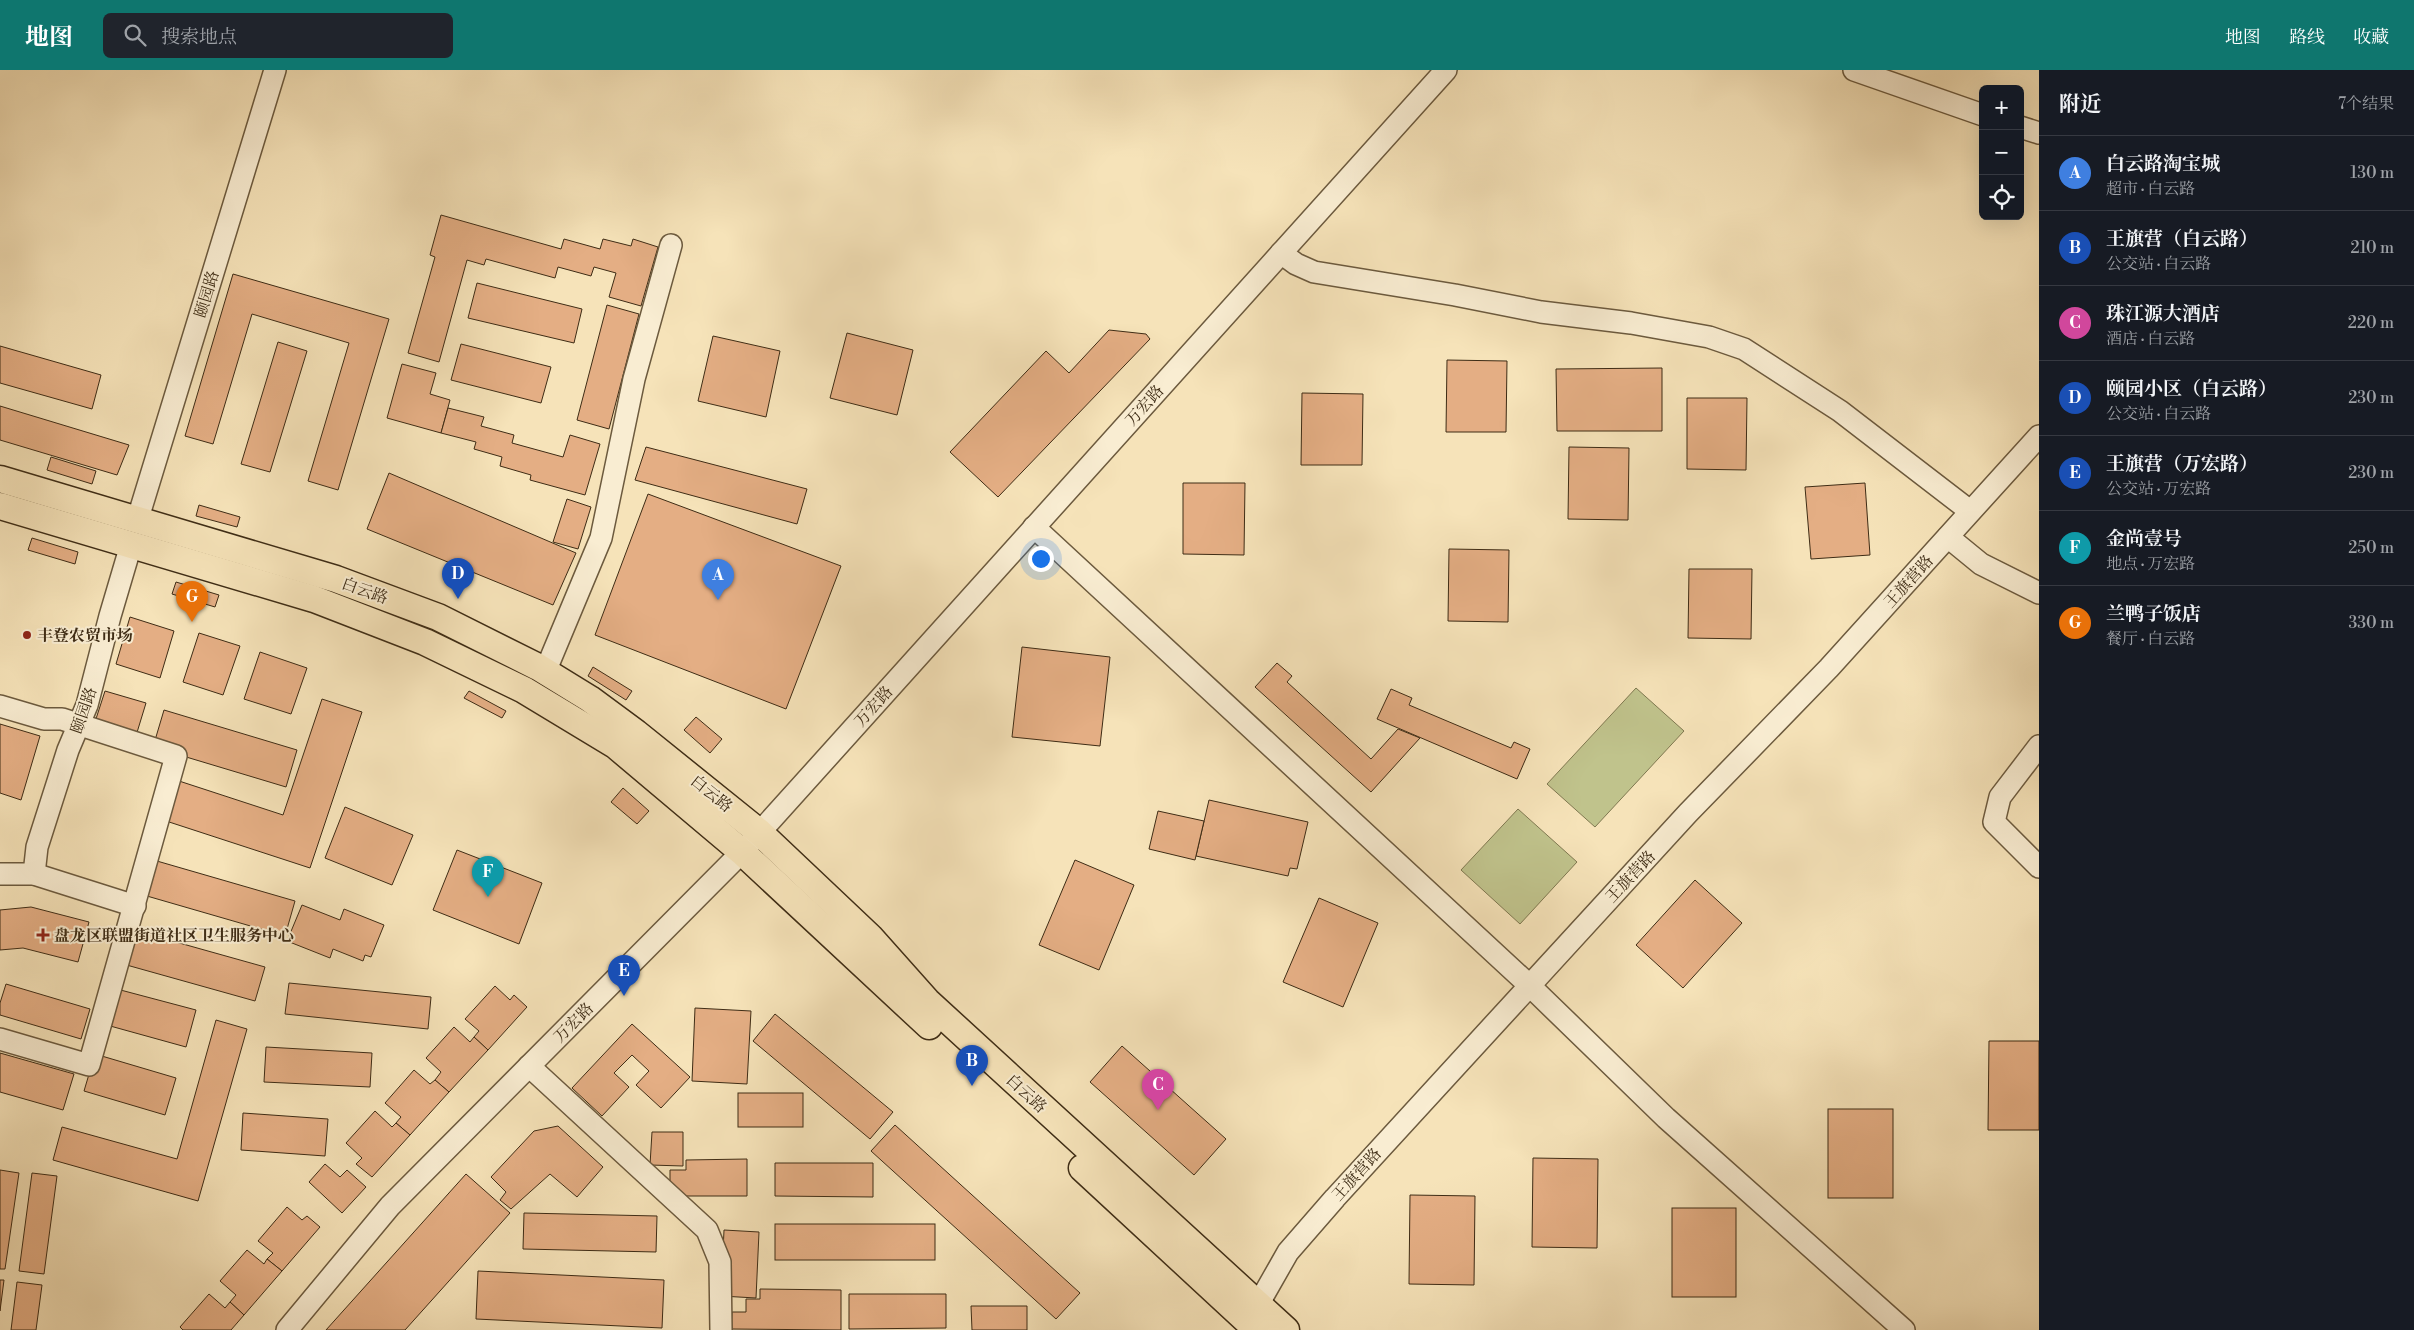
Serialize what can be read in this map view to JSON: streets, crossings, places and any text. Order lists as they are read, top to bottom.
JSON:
{
  "streets": {
    "main road": ["白云路"],
    "street": ["颐园路", "万宏路", "王旗营路"]
  },
  "crossings": [
    ["颐园路", "白云路"],
    ["万宏路", "白云路"],
    ["王旗营路", "白云路"]
  ],
  "places": {
    "other": ["丰登农贸市场"],
    "health": ["盘龙区联盟街道社区卫生服务中心"]
  },
  "page": {
    "header": "地图",
    "search": "搜索地点",
    "nav": ["地图", "路线", "收藏"],
    "heading": ["附近", "7个结果"],
    "map_buttons": ["+", "−"],
    "list": [
      {
        "mark": "A",
        "name": "白云路淘宝城",
        "note": "超市 · 白云路",
        "value": "130 m"
      },
      {
        "mark": "B",
        "name": "王旗营（白云路）",
        "note": "公交站 · 白云路",
        "value": "210 m"
      },
      {
        "mark": "C",
        "name": "珠江源大酒店",
        "note": "酒店 · 白云路",
        "value": "220 m"
      },
      {
        "mark": "D",
        "name": "颐园小区（白云路）",
        "note": "公交站 · 白云路",
        "value": "230 m"
      },
      {
        "mark": "E",
        "name": "王旗营（万宏路）",
        "note": "公交站 · 万宏路",
        "value": "230 m"
      },
      {
        "mark": "F",
        "name": "金尚壹号",
        "note": "地点 · 万宏路",
        "value": "250 m"
      },
      {
        "mark": "G",
        "name": "兰鸭子饭店",
        "note": "餐厅 · 白云路",
        "value": "330 m"
      }
    ],
    "pins": [
      "D",
      "A",
      "G",
      "F",
      "E",
      "B",
      "C"
    ]
  }
}
